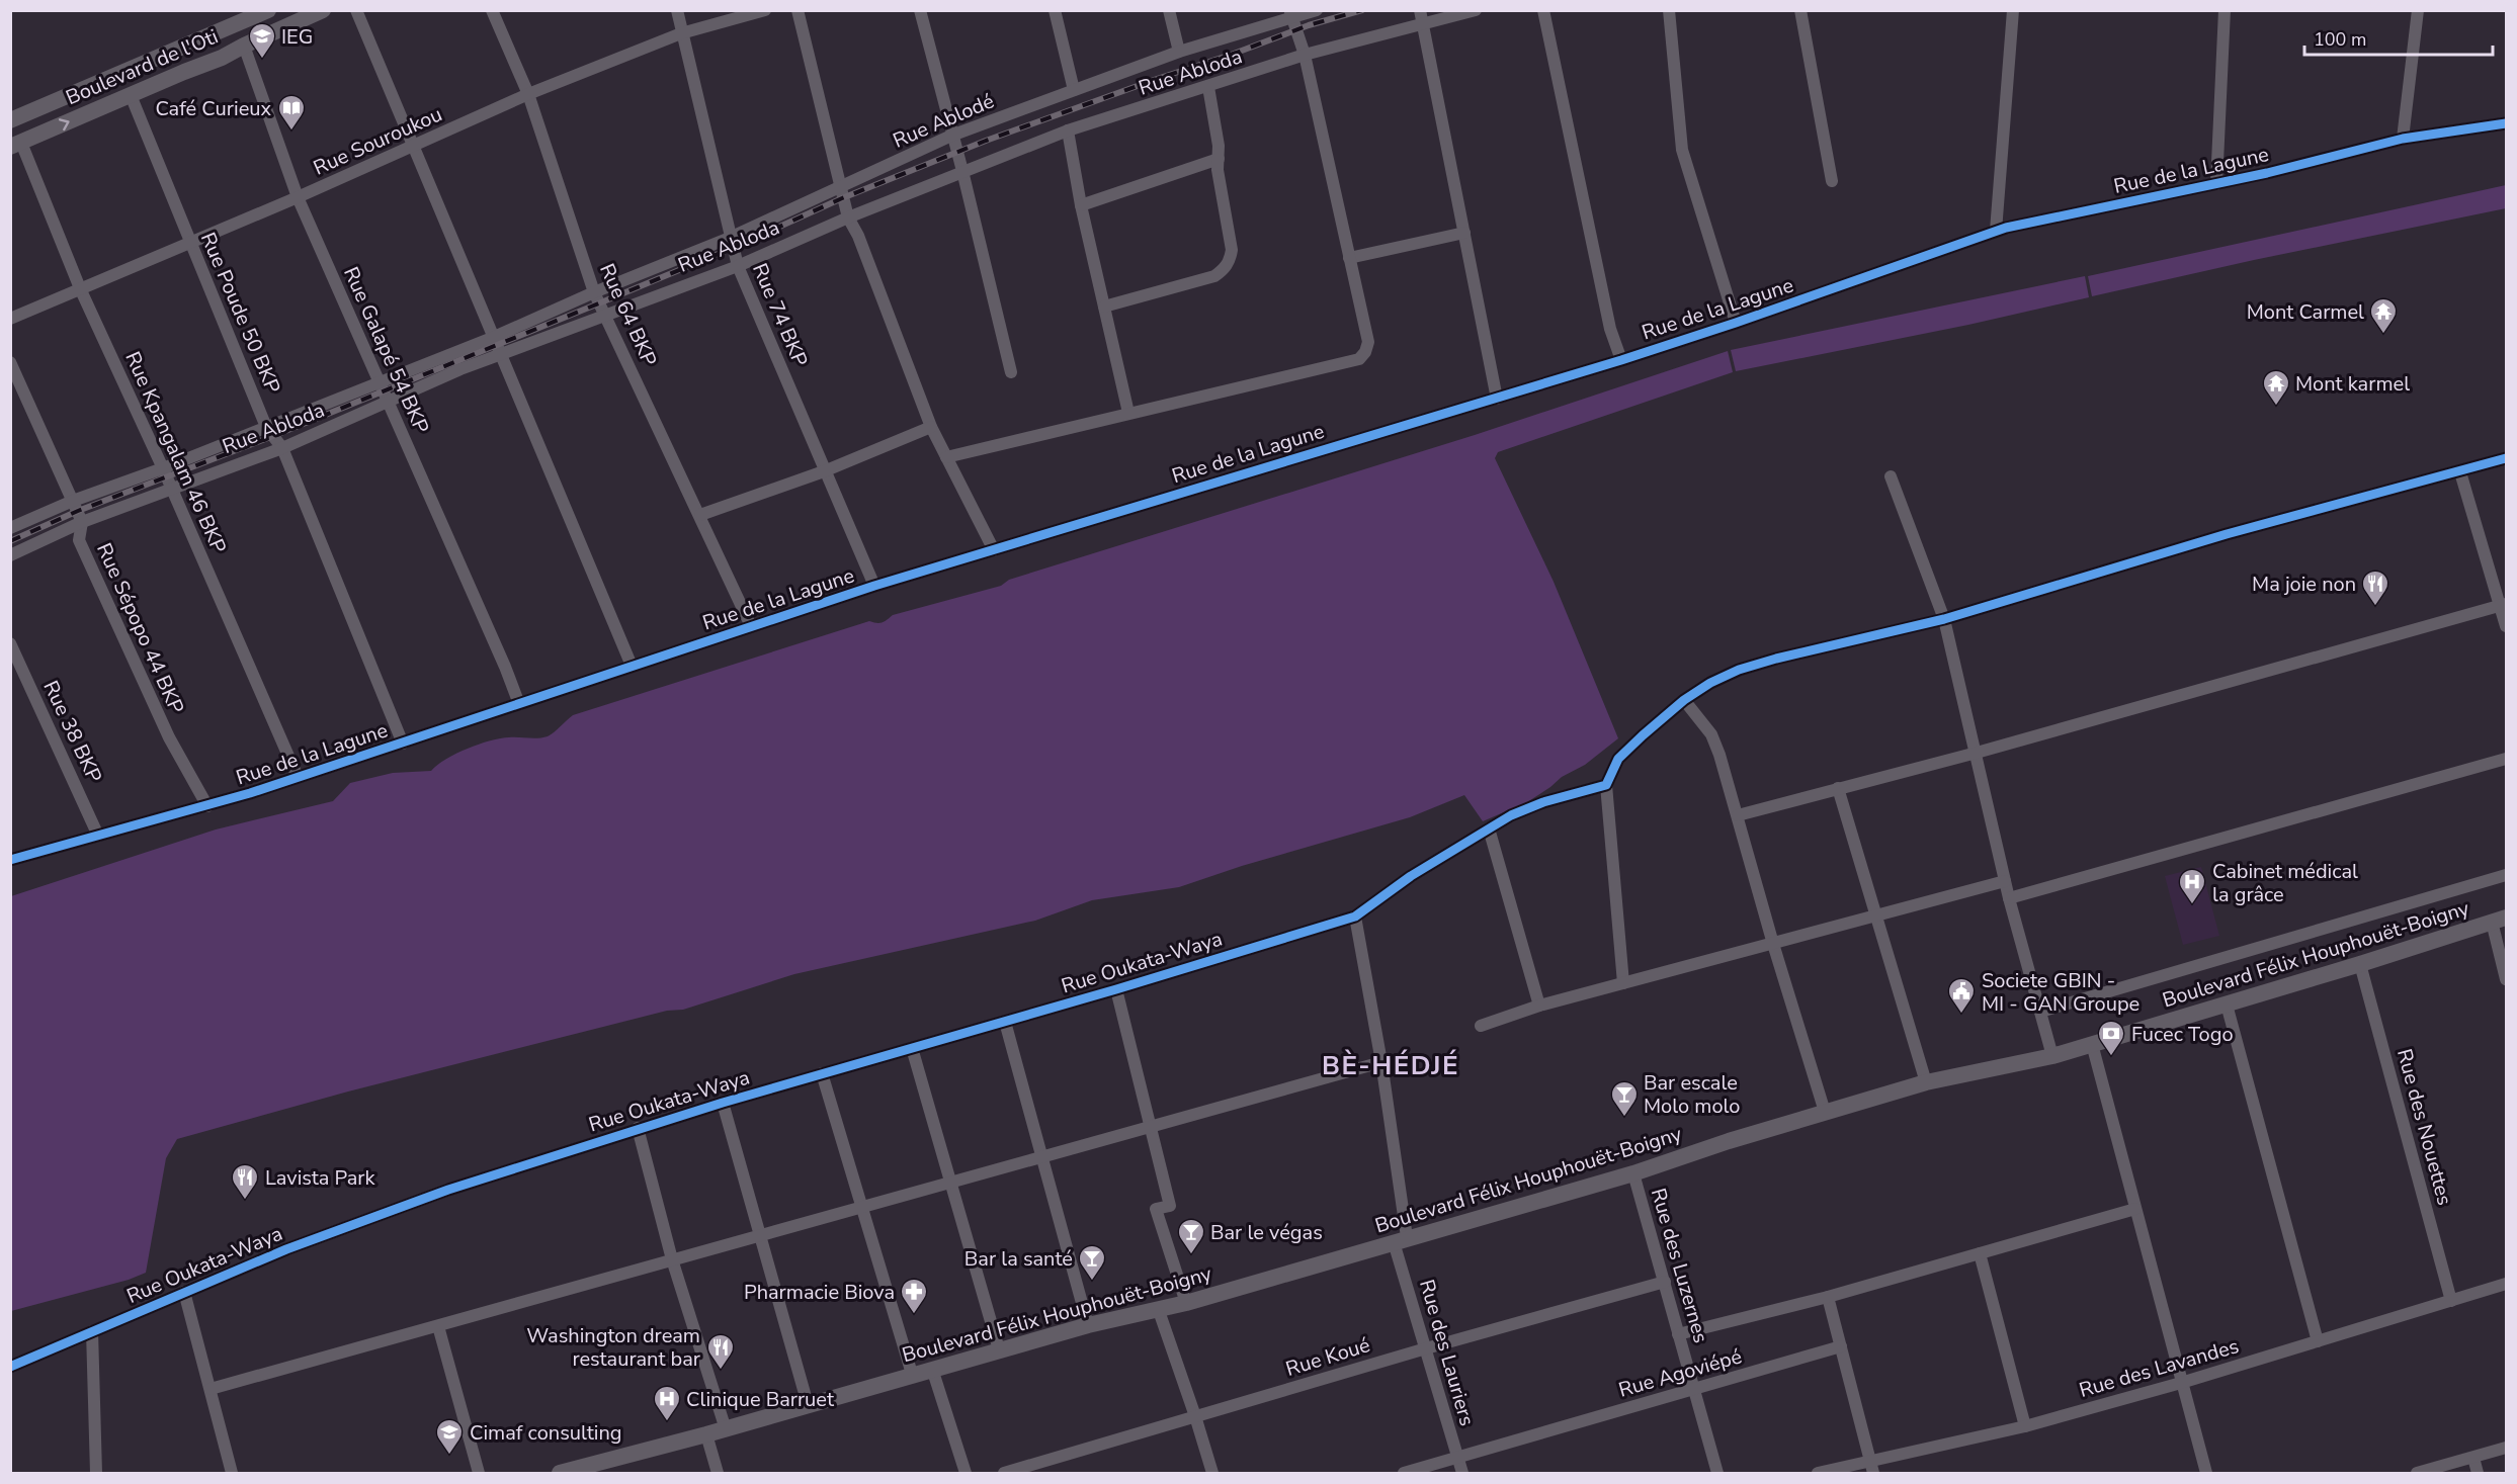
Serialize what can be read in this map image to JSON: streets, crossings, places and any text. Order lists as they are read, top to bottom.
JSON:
{
  "streets": {
    "street": [
      "Boulevard de l'Oti",
      "Rue Abloda",
      "Rue Ablodé",
      "Rue Souroukou",
      "Rue de la Lagune",
      "Rue Poude 50 BKP",
      "Rue 64 BKP",
      "Rue 74 BKP",
      "Rue Galapé 54 BKP",
      "Rue Kpangalam 46 BKP",
      "Rue Sépopo 44 BKP",
      "Rue 38 BKP",
      "Boulevard Félix Houphouët-Boigny",
      "Rue Oukata-Waya",
      "Rue des Nouettes",
      "Rue des Luzernes",
      "Rue des Lauriers",
      "Rue Koué",
      "Rue des Lavandes",
      "Rue Agoviépé"
    ]
  },
  "crossings": [
    ["Boulevard de l'Oti", "Rue Poude 50 BKP"],
    ["Boulevard de l'Oti", "Rue Galapé 54 BKP"],
    ["Boulevard de l'Oti", "Rue Kpangalam 46 BKP"],
    ["Rue Abloda", "Rue Poude 50 BKP"],
    ["Rue Abloda", "Rue 64 BKP"],
    ["Rue Abloda", "Rue 74 BKP"],
    ["Rue Abloda", "Rue Galapé 54 BKP"],
    ["Rue Abloda", "Rue Kpangalam 46 BKP"],
    ["Rue Abloda", "Rue Sépopo 44 BKP"],
    ["Rue Ablodé", "Rue Poude 50 BKP"],
    ["Rue Ablodé", "Rue 64 BKP"],
    ["Rue Ablodé", "Rue 74 BKP"],
    ["Rue Ablodé", "Rue Galapé 54 BKP"],
    ["Rue Ablodé", "Rue Kpangalam 46 BKP"],
    ["Rue Ablodé", "Rue Sépopo 44 BKP"],
    ["Rue Souroukou", "Rue Poude 50 BKP"],
    ["Rue Souroukou", "Rue 64 BKP"],
    ["Rue Souroukou", "Rue 74 BKP"],
    ["Rue Souroukou", "Rue Galapé 54 BKP"],
    ["Rue Souroukou", "Rue Kpangalam 46 BKP"],
    ["Rue de la Lagune", "Rue Poude 50 BKP"],
    ["Rue de la Lagune", "Rue 64 BKP"],
    ["Rue de la Lagune", "Rue 74 BKP"],
    ["Rue de la Lagune", "Rue Galapé 54 BKP"],
    ["Rue de la Lagune", "Rue Kpangalam 46 BKP"],
    ["Rue de la Lagune", "Rue Sépopo 44 BKP"],
    ["Rue de la Lagune", "Rue 38 BKP"],
    ["Boulevard Félix Houphouët-Boigny", "Rue des Nouettes"],
    ["Boulevard Félix Houphouët-Boigny", "Rue des Luzernes"],
    ["Boulevard Félix Houphouët-Boigny", "Rue des Lauriers"],
    ["Rue Oukata-Waya", "Rue des Lauriers"],
    ["Rue des Nouettes", "Rue des Lavandes"],
    ["Rue des Luzernes", "Rue Koué"],
    ["Rue des Luzernes", "Rue Agoviépé"],
    ["Rue des Lauriers", "Rue Koué"],
    ["Rue des Lauriers", "Rue Agoviépé"]
  ],
  "districts": ["BÈ-HÉDJÉ"],
  "places": {
    "school or university": ["IEG", "Cimaf consulting"],
    "library": ["Café Curieux"],
    "temple": ["Mont Carmel", "Mont karmel"],
    "restaurant": ["Ma joie non", "Lavista Park", "Washington dream restaurant bar"],
    "hospital": ["Cabinet médical la grâce", "Clinique Barruet"],
    "public building": ["Societe GBIN - MI - GAN Groupe"],
    "bank": ["Fucec Togo"],
    "bar": ["Bar escale Molo molo", "Bar le végas", "Bar la santé"],
    "pharmacy": ["Pharmacie Biova"]
  },
  "scale_bar": "100 m"
}
